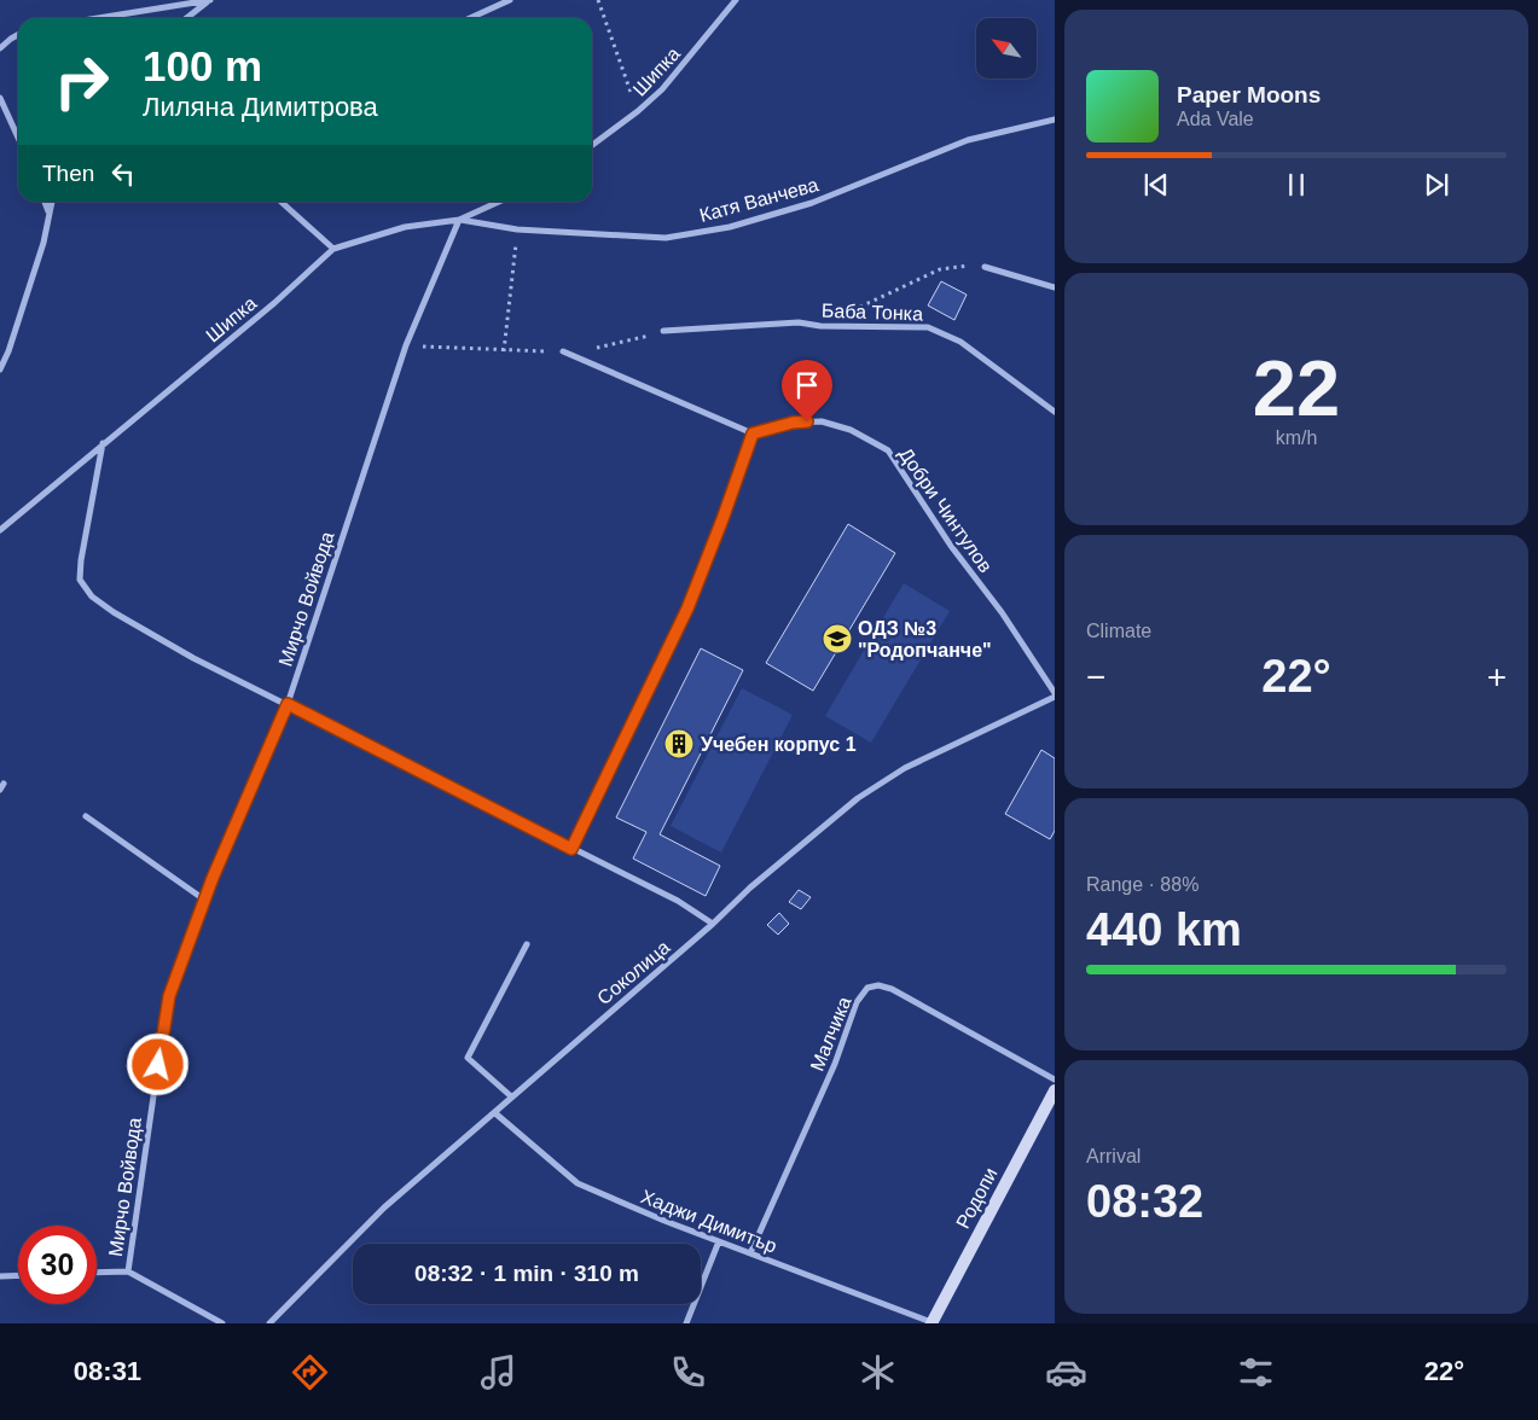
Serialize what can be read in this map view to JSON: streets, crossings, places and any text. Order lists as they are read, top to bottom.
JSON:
{
  "streets": {
    "street": [
      "Шипка",
      "Катя Ванчева",
      "Баба Тонка",
      "Добри Чинтулов",
      "Мирчо Войвода",
      "Соколица",
      "Малчика",
      "Родопи",
      "Хаджи Димитър"
    ]
  },
  "crossings": [
    ["Шипка", "Катя Ванчева"],
    ["Шипка", "Мирчо Войвода"],
    ["Катя Ванчева", "Мирчо Войвода"],
    ["Добри Чинтулов", "Соколица"],
    ["Соколица", "Хаджи Димитър"],
    ["Малчика", "Хаджи Димитър"],
    ["Родопи", "Хаджи Димитър"]
  ],
  "places": {
    "school or university": ["ОДЗ №3 \"Родопчанче\""],
    "building": ["Учебен корпус 1"]
  },
  "north": "top left",
  "page": {
    "turn": ["100 m", "Лиляна Димитрова"],
    "song": ["Paper Moons", "Ada Vale"],
    "then": "Then",
    "tile": [
      ["22", "km/h"],
      "Climate",
      ["Range · 88%", "440 km"],
      ["Arrival", "08:32"]
    ],
    "heat": ["−", "22°", "+"],
    "limit": "30",
    "trip": "08:32 · 1 min · 310 m",
    "tabs": ["08:31", "22°"]
  }
}
